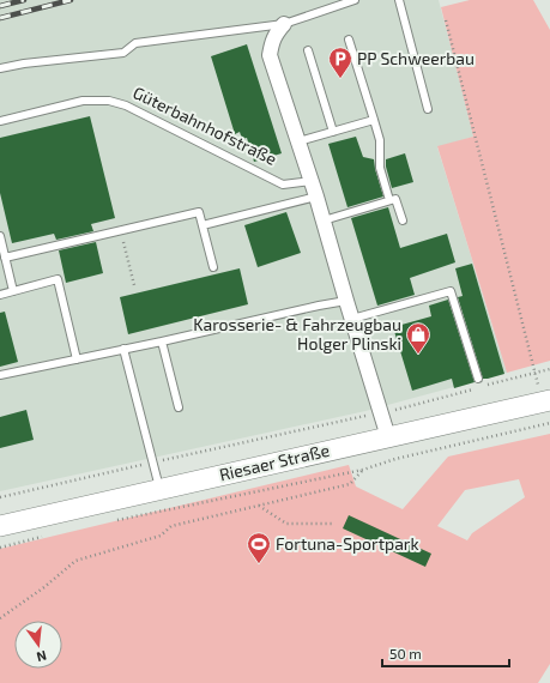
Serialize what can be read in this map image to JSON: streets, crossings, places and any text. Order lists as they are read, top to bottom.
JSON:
{
  "streets": {
    "main road": ["Riesaer Straße"],
    "street": ["Güterbahnhofstraße"]
  },
  "crossings": [
    ["Güterbahnhofstraße", "Riesaer Straße"]
  ],
  "places": {
    "parking": ["PP Schweerbau"],
    "shop": ["Karosserie- & Fahrzeugbau Holger Plinski"],
    "sports": ["Fortuna-Sportpark"]
  },
  "scale_bar": "50 m",
  "north": "bottom"
}
